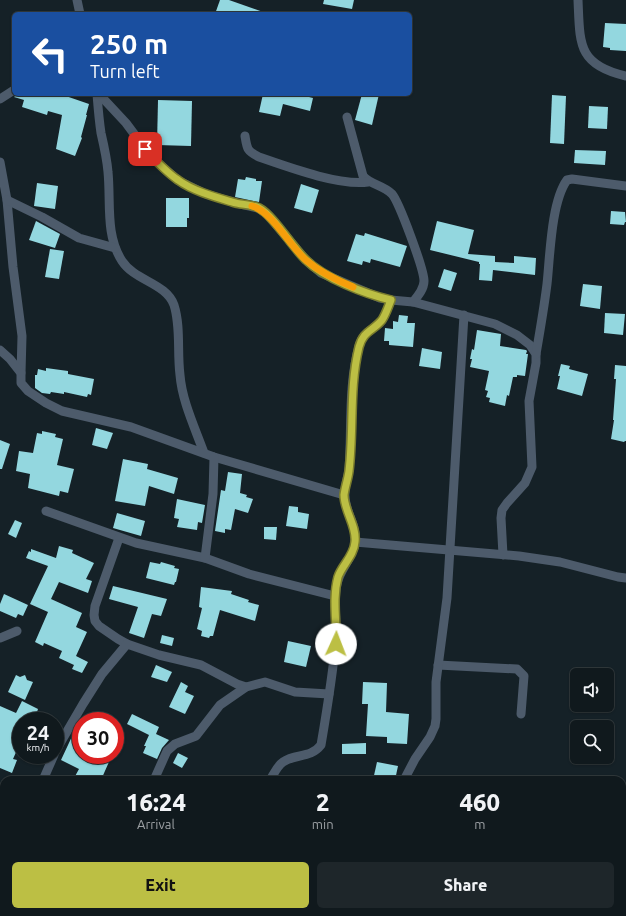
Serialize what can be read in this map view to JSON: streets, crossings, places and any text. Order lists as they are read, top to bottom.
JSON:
{
  "page": {
    "turn": ["250 m", "Turn left"],
    "speed": "24 km/h",
    "limit": "30",
    "eta": [
      "16:24",
      "Arrival",
      "2",
      "min",
      "460",
      "m"
    ],
    "buttons": ["Exit", "Share"]
  }
}
